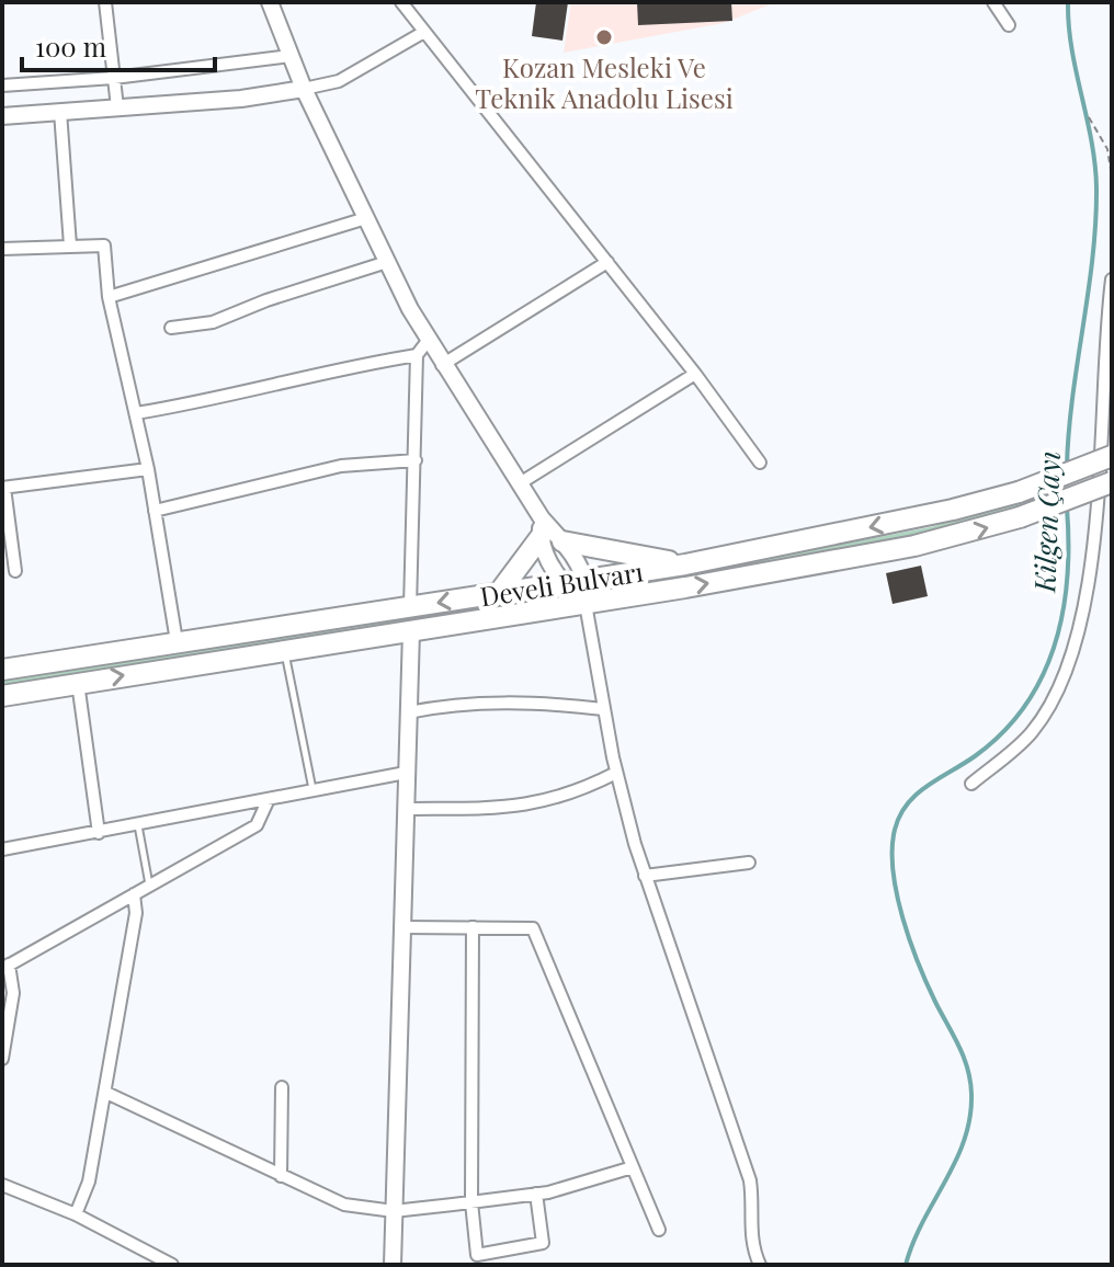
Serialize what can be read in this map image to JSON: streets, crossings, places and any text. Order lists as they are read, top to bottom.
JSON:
{
  "streets": {
    "highway": ["Develi Bulvarı"]
  },
  "water": ["Kilgen Çayı"],
  "places": ["Kozan Mesleki Ve Teknik Anadolu Lisesi"],
  "scale_bar": "100 m"
}
